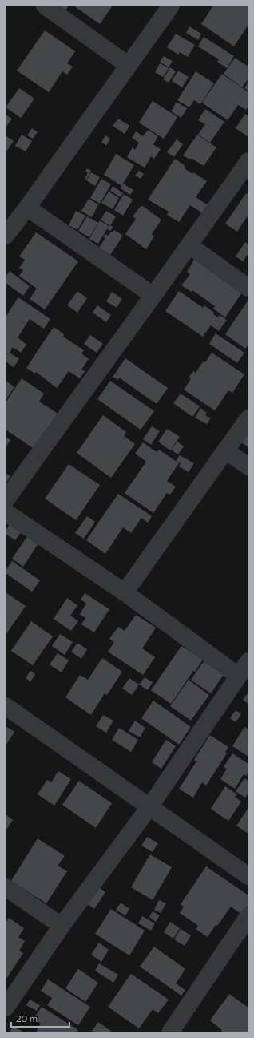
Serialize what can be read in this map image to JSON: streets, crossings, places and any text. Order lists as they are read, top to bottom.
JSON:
{
  "scale_bar": "20 m"
}
